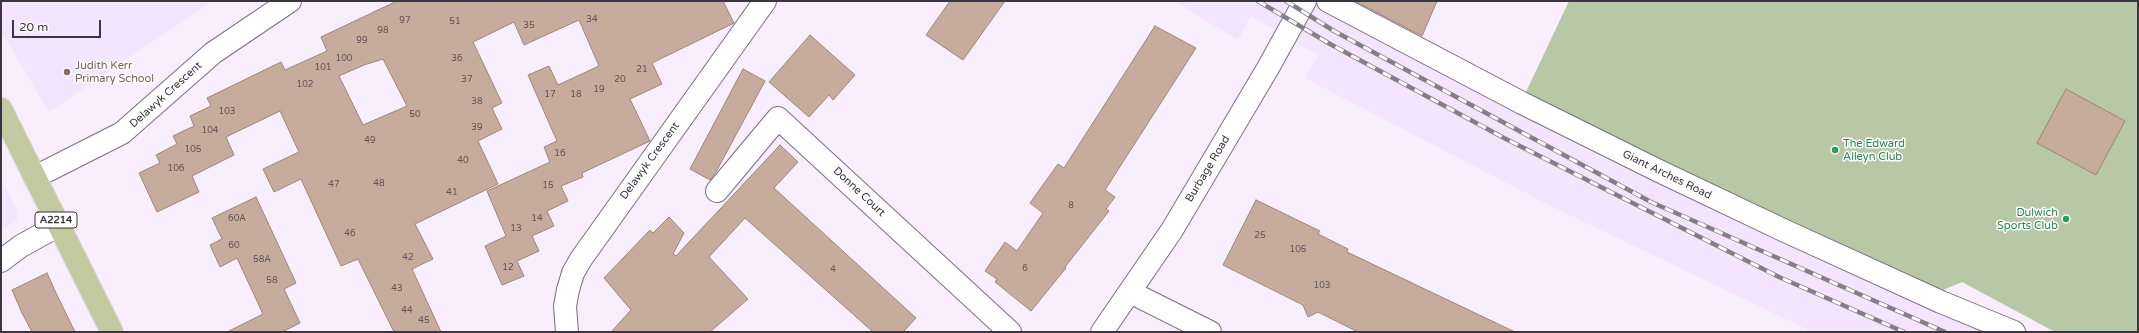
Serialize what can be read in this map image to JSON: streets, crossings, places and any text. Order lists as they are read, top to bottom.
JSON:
{
  "streets": {
    "main road": ["A2214"],
    "street": [
      "Delawyk Crescent",
      "Burbage Road",
      "Giant Arches Road",
      "Donne Court"
    ]
  },
  "crossings": [
    ["Delawyk Crescent", "A2214"]
  ],
  "places": ["Judith Kerr Primary School", "The Edward Alleyn Club", "Dulwich Sports Club"],
  "house_numbers": [
    "34",
    "97",
    "51",
    "35",
    "98",
    "99",
    "100",
    "36",
    "101",
    "21",
    "37",
    "20",
    "102",
    "19",
    "17",
    "18",
    "38",
    "103",
    "50",
    "39",
    "104",
    "49",
    "105",
    "16",
    "40",
    "106",
    "48",
    "47",
    "15",
    "41",
    "8",
    "60A",
    "14",
    "13",
    "46",
    "25",
    "60",
    "105",
    "42",
    "58A",
    "12",
    "6",
    "4",
    "58",
    "103",
    "43",
    "44",
    "45"
  ],
  "scale_bar": "20 m"
}
